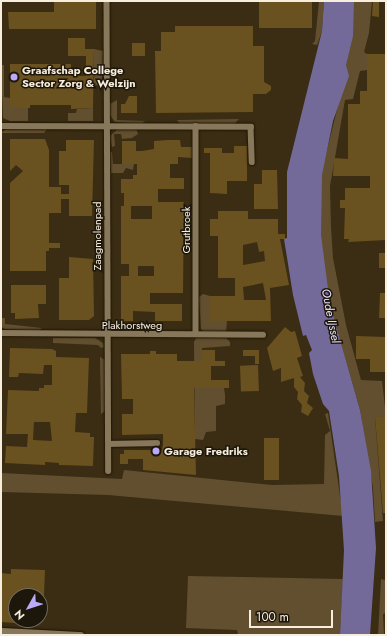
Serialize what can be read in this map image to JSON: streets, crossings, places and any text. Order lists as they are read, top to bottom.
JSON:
{
  "streets": {
    "street": ["Grutbroek", "Zaagmolenpad", "Plakhorstweg"]
  },
  "crossings": [
    ["Grutbroek", "Plakhorstweg"],
    ["Zaagmolenpad", "Plakhorstweg"]
  ],
  "water": ["Oude IJssel"],
  "places": ["Graafschap College Sector Zorg & Welzijn", "Garage Fredriks"],
  "scale_bar": "100 m",
  "north": "bottom left"
}
